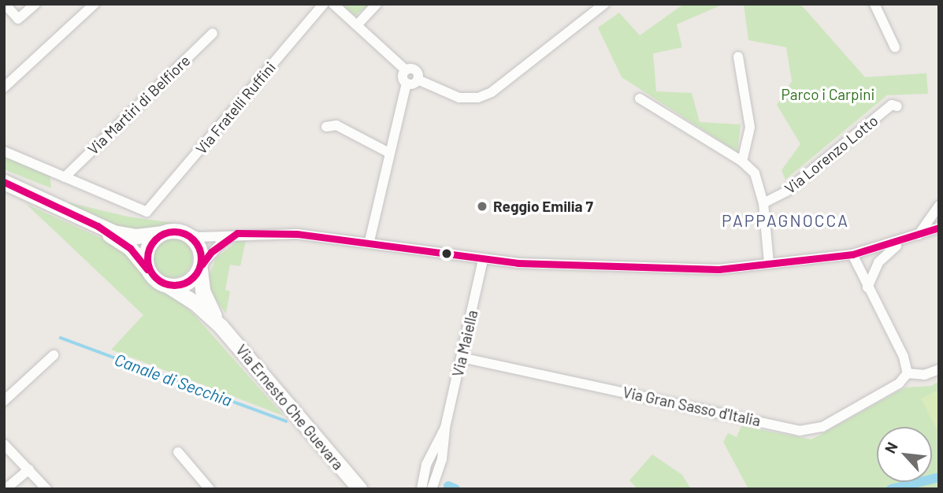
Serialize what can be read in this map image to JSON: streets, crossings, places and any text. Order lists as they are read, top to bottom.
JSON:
{
  "streets": {
    "street": [
      "Via Martiri di Belfiore",
      "Via Fratelli Ruffini",
      "Via Lorenzo Lotto",
      "Via Maiella",
      "Via Gran Sasso d'Italia",
      "Via Ernesto Che Guevara"
    ]
  },
  "crossings": [
    ["Via Martiri di Belfiore", "Via Fratelli Ruffini"],
    ["Via Maiella", "Via Gran Sasso d'Italia"]
  ],
  "districts": ["PAPPAGNOCCA"],
  "water": ["Canale di Secchia"],
  "parks": ["Parco i Carpini"],
  "places": ["Reggio Emilia 7"],
  "north": "top left"
}
